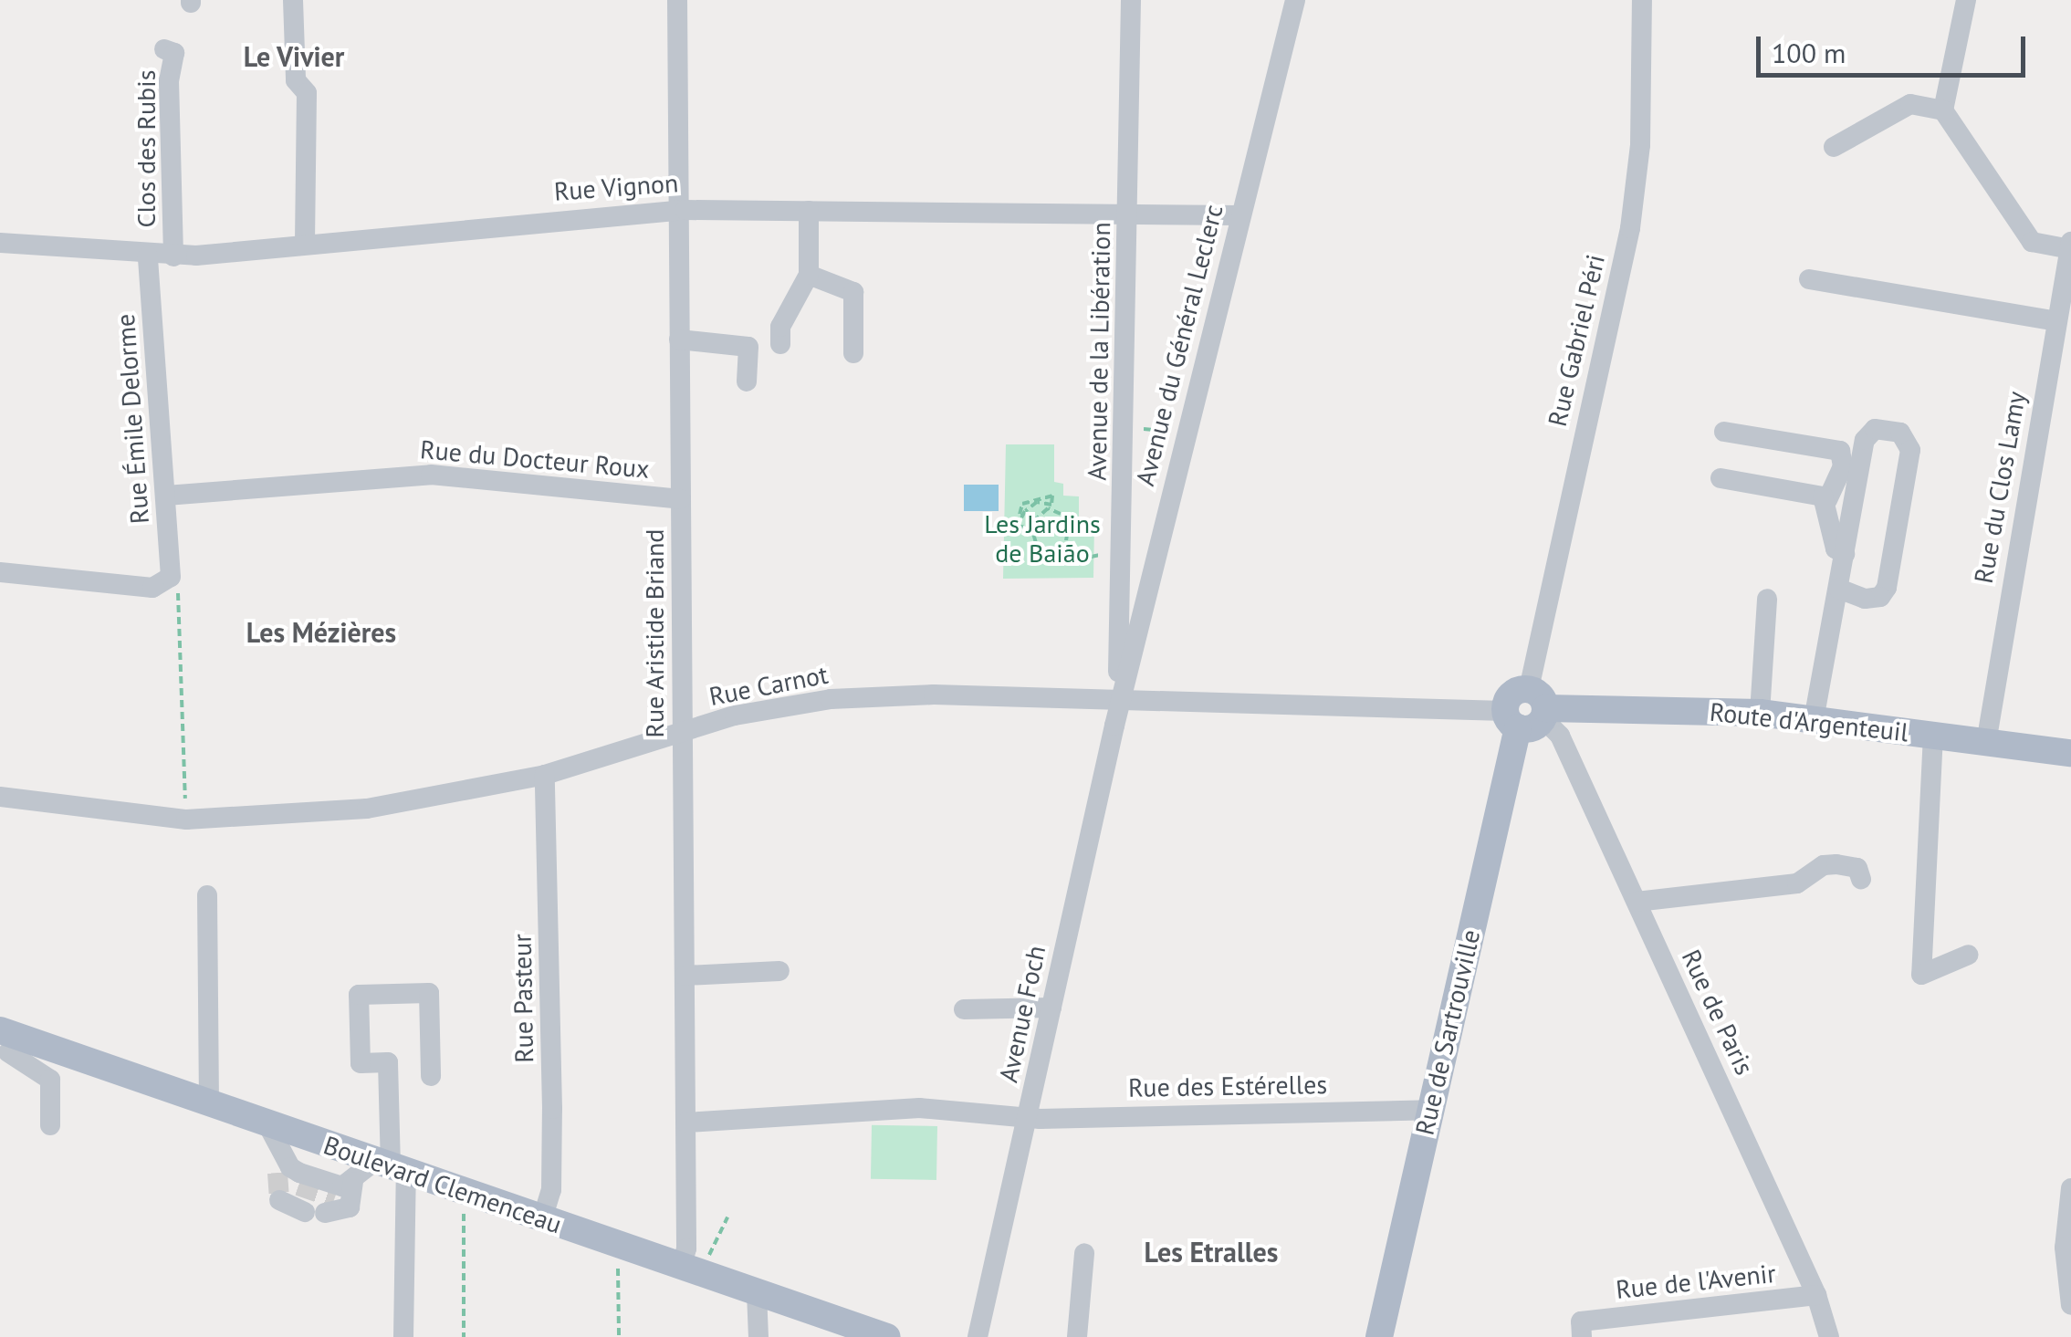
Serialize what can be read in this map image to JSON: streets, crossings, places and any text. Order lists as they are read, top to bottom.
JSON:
{
  "streets": {
    "main road": ["Route d'Argenteuil", "Rue de Sartrouville", "Boulevard Clemenceau"],
    "street": [
      "Clos des Rubis",
      "Rue Vignon",
      "Rue Gabriel Péri",
      "Avenue du Général Leclerc",
      "Avenue de la Libération",
      "Rue Émile Delorme",
      "Rue du Docteur Roux",
      "Rue du Clos Lamy",
      "Rue Aristide Briand",
      "Rue Carnot",
      "Rue Pasteur",
      "Rue de Paris",
      "Avenue Foch",
      "Rue des Estérelles",
      "Rue de l'Avenir"
    ]
  },
  "crossings": [
    ["Clos des Rubis", "Rue Vignon"],
    ["Rue Vignon", "Avenue du Général Leclerc"],
    ["Rue Vignon", "Avenue de la Libération"],
    ["Rue Vignon", "Rue Émile Delorme"],
    ["Rue Vignon", "Rue Aristide Briand"],
    ["Rue Gabriel Péri", "Rue Carnot"],
    ["Rue Gabriel Péri", "Route d'Argenteuil"],
    ["Rue Gabriel Péri", "Rue de Paris"],
    ["Rue Gabriel Péri", "Rue de Sartrouville"],
    ["Avenue du Général Leclerc", "Avenue de la Libération"],
    ["Avenue du Général Leclerc", "Rue Carnot"],
    ["Avenue du Général Leclerc", "Avenue Foch"],
    ["Avenue de la Libération", "Rue Carnot"],
    ["Avenue de la Libération", "Avenue Foch"],
    ["Rue Émile Delorme", "Rue du Docteur Roux"],
    ["Rue du Docteur Roux", "Rue Aristide Briand"],
    ["Rue du Clos Lamy", "Route d'Argenteuil"],
    ["Rue Aristide Briand", "Rue Carnot"],
    ["Rue Aristide Briand", "Rue des Estérelles"],
    ["Rue Aristide Briand", "Boulevard Clemenceau"],
    ["Rue Carnot", "Route d'Argenteuil"],
    ["Rue Carnot", "Rue Pasteur"],
    ["Rue Carnot", "Rue de Paris"],
    ["Rue Carnot", "Avenue Foch"],
    ["Rue Carnot", "Rue de Sartrouville"],
    ["Route d'Argenteuil", "Rue de Paris"],
    ["Route d'Argenteuil", "Rue de Sartrouville"],
    ["Rue Pasteur", "Boulevard Clemenceau"],
    ["Rue de Paris", "Rue de Sartrouville"],
    ["Rue de Paris", "Rue de l'Avenir"],
    ["Avenue Foch", "Rue des Estérelles"],
    ["Rue de Sartrouville", "Rue des Estérelles"]
  ],
  "districts": ["Le Vivier", "Les Mézières", "Les Etralles"],
  "parks": ["Les Jardins de Baião"],
  "scale_bar": "100 m"
}
